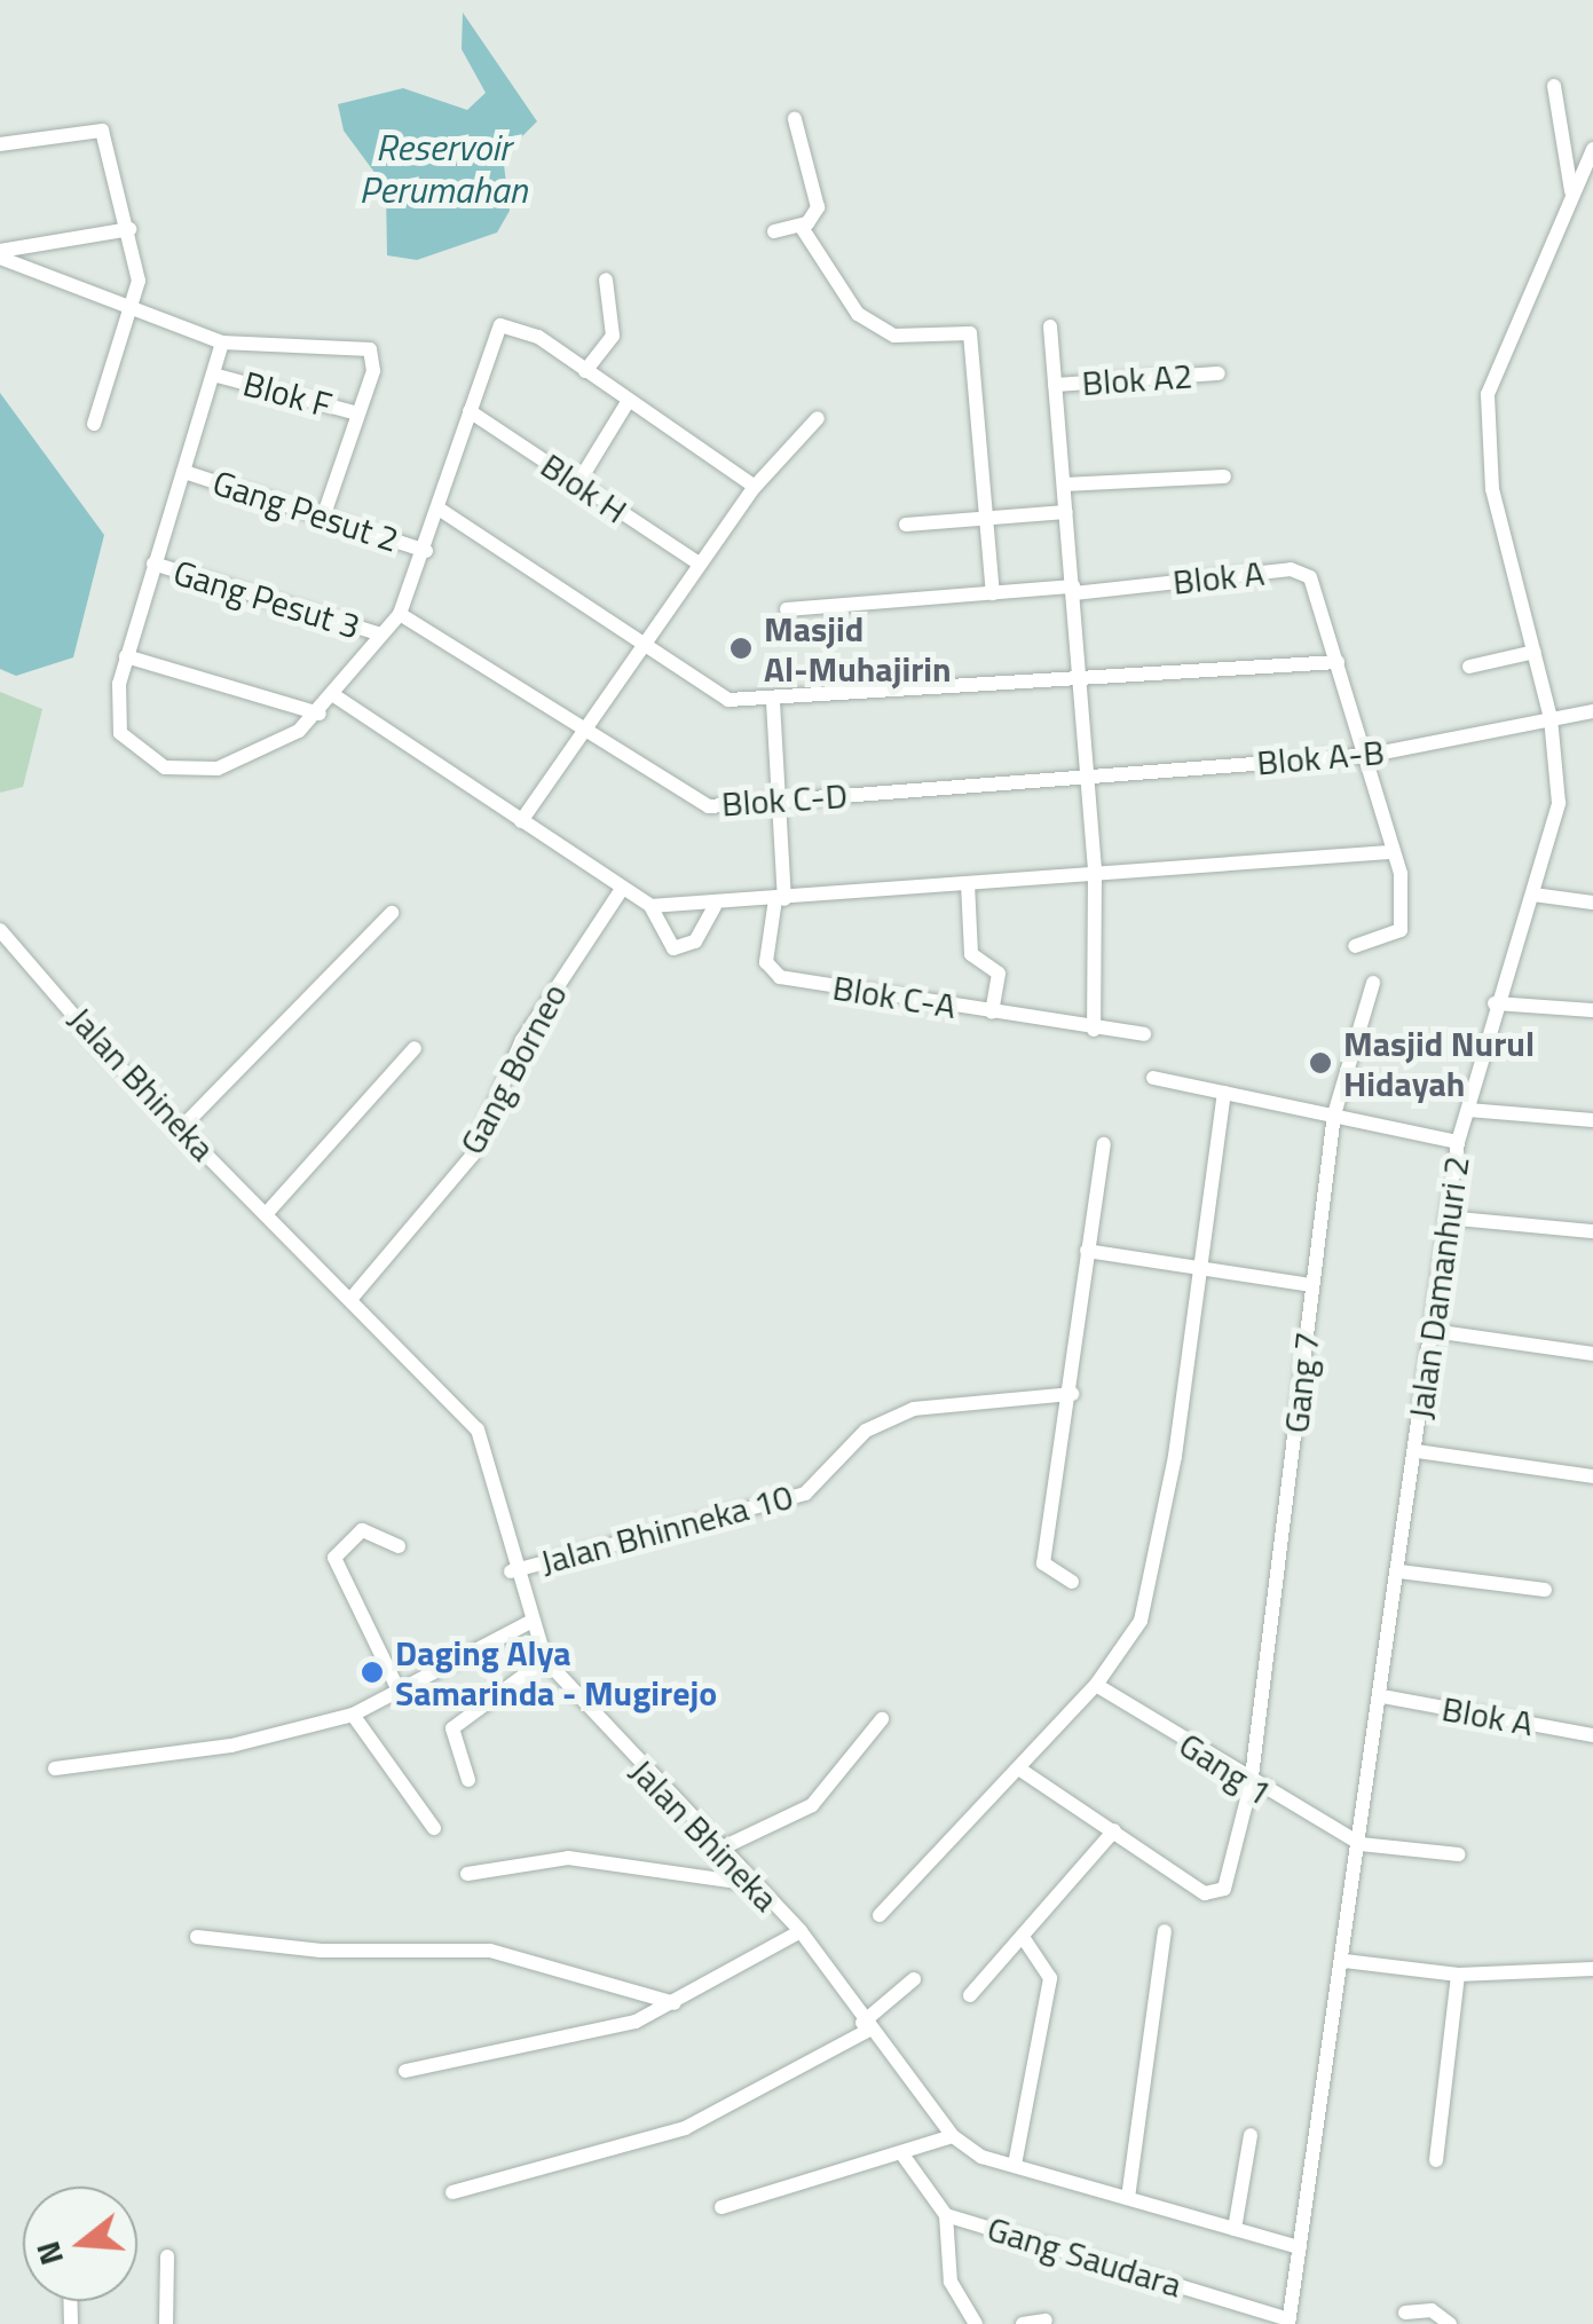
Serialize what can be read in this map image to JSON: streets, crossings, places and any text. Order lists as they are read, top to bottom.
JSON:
{
  "streets": {
    "street": [
      "Blok A2",
      "Blok F",
      "Blok H",
      "Gang Pesut 2",
      "Blok A",
      "Gang Pesut 3",
      "Blok A-B",
      "Blok C-D",
      "Blok C-A",
      "Gang Borneo",
      "Jalan Bhineka",
      "Jalan Damanhuri 2",
      "Gang 7",
      "Jalan Bhinneka 10",
      "Gang 1",
      "Gang Saudara"
    ]
  },
  "crossings": [
    ["Blok A", "Blok A-B"],
    ["Blok A", "Jalan Damanhuri 2"],
    ["Blok A-B", "Blok C-D"],
    ["Blok A-B", "Jalan Damanhuri 2"],
    ["Gang Borneo", "Jalan Bhineka"],
    ["Jalan Bhineka", "Jalan Damanhuri 2"],
    ["Jalan Bhineka", "Jalan Bhinneka 10"],
    ["Jalan Damanhuri 2", "Gang 1"],
    ["Jalan Damanhuri 2", "Gang Saudara"],
    ["Gang 7", "Gang 1"]
  ],
  "water": ["Reservoir Perumahan"],
  "places": ["Masjid Al-Muhajirin", "Masjid Nurul Hidayah", "Daging Alya Samarinda - Mugirejo"],
  "north": "left"
}
